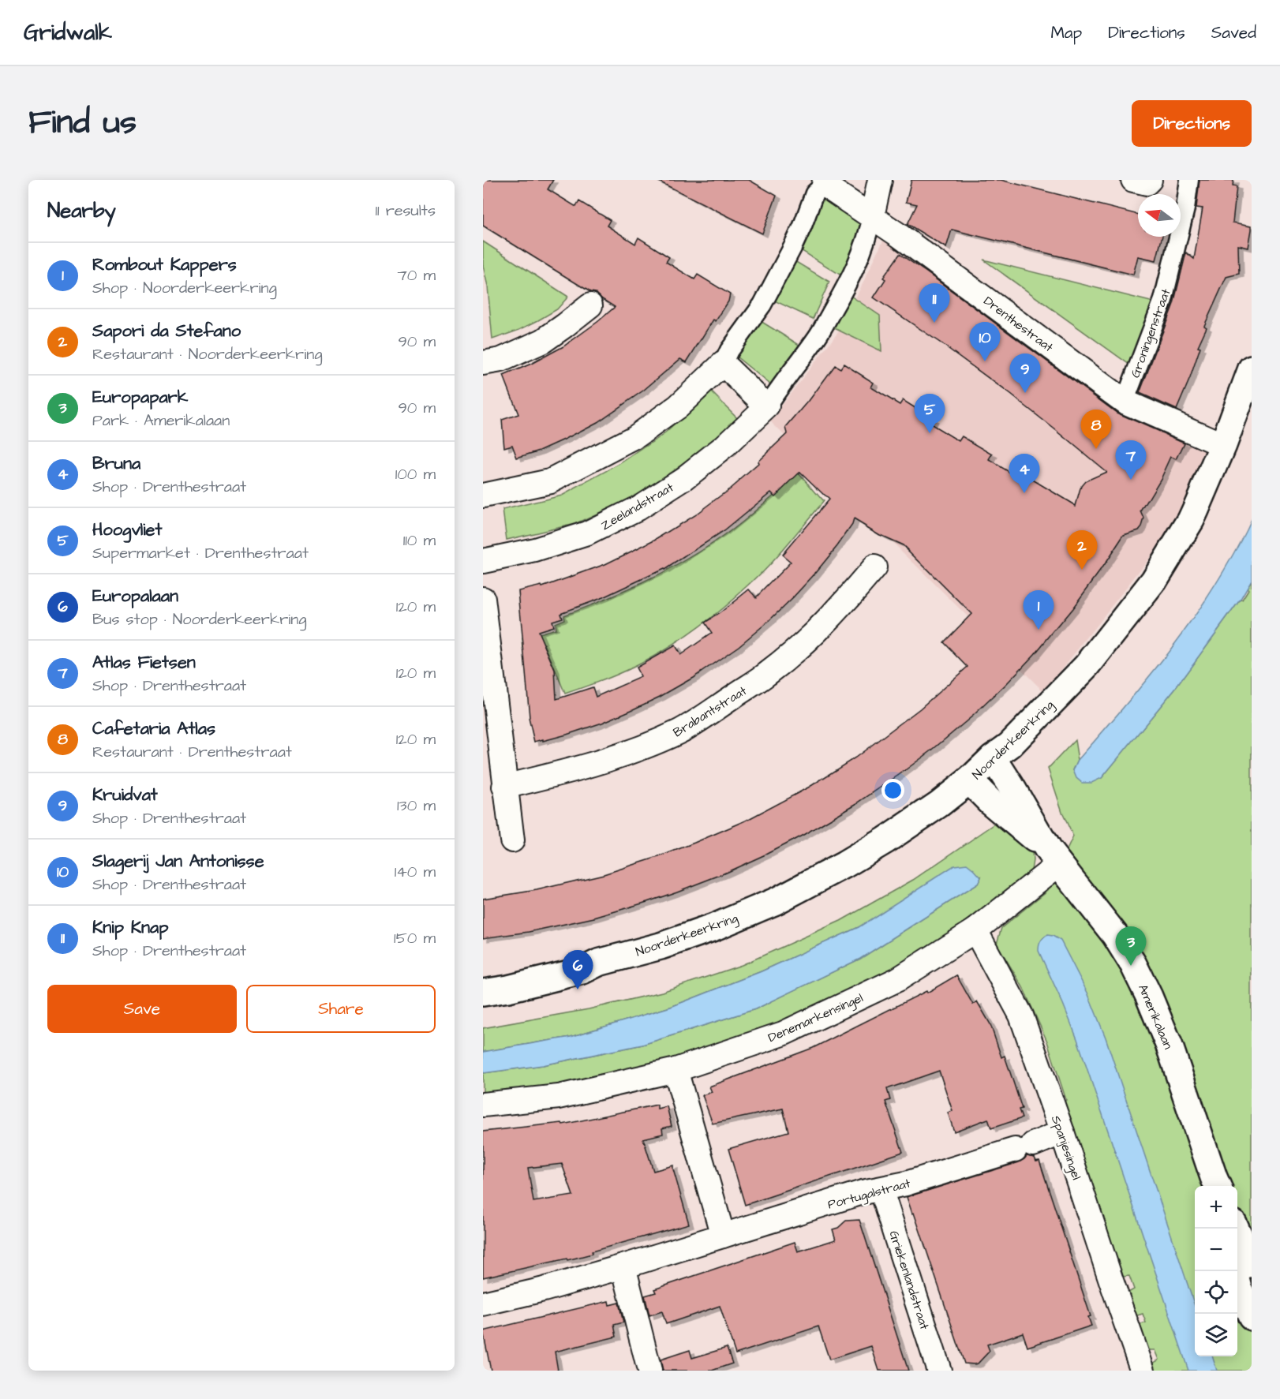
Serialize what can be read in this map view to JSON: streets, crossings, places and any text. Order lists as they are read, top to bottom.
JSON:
{
  "streets": {
    "street": [
      "Drenthestraat",
      "Groningenstraat",
      "Zeelandstraat",
      "Brabantstraat",
      "Noorderkeerkring",
      "Amerikalaan",
      "Denemarkensingel",
      "Spanjesingel",
      "Portugalstraat",
      "Griekenlandstraat"
    ]
  },
  "crossings": [
    ["Drenthestraat", "Groningenstraat"],
    ["Drenthestraat", "Zeelandstraat"],
    ["Drenthestraat", "Noorderkeerkring"],
    ["Noorderkeerkring", "Amerikalaan"],
    ["Amerikalaan", "Denemarkensingel"],
    ["Denemarkensingel", "Spanjesingel"],
    ["Spanjesingel", "Portugalstraat"],
    ["Portugalstraat", "Griekenlandstraat"]
  ],
  "north": "left",
  "page": {
    "header": "Gridwalk",
    "nav": ["Map", "Directions", "Saved"],
    "title": "Find us",
    "buttons": [
      "Directions",
      ["Save", "Share"]
    ],
    "heading": ["Nearby", "11 results"],
    "list": [
      {
        "mark": "1",
        "name": "Rombout Kappers",
        "note": "Shop · Noorderkeerkring",
        "value": "70 m"
      },
      {
        "mark": "2",
        "name": "Sapori da Stefano",
        "note": "Restaurant · Noorderkeerkring",
        "value": "90 m"
      },
      {
        "mark": "3",
        "name": "Europapark",
        "note": "Park · Amerikalaan",
        "value": "90 m"
      },
      {
        "mark": "4",
        "name": "Bruna",
        "note": "Shop · Drenthestraat",
        "value": "100 m"
      },
      {
        "mark": "5",
        "name": "Hoogvliet",
        "note": "Supermarket · Drenthestraat",
        "value": "110 m"
      },
      {
        "mark": "6",
        "name": "Europalaan",
        "note": "Bus stop · Noorderkeerkring",
        "value": "120 m"
      },
      {
        "mark": "7",
        "name": "Atlas Fietsen",
        "note": "Shop · Drenthestraat",
        "value": "120 m"
      },
      {
        "mark": "8",
        "name": "Cafetaria Atlas",
        "note": "Restaurant · Drenthestraat",
        "value": "120 m"
      },
      {
        "mark": "9",
        "name": "Kruidvat",
        "note": "Shop · Drenthestraat",
        "value": "130 m"
      },
      {
        "mark": "10",
        "name": "Slagerij Jan Antonisse",
        "note": "Shop · Drenthestraat",
        "value": "140 m"
      },
      {
        "mark": "11",
        "name": "Knip Knap",
        "note": "Shop · Drenthestraat",
        "value": "150 m"
      }
    ],
    "pins": [
      "11",
      "10",
      "9",
      "5",
      "8",
      "7",
      "4",
      "2",
      "1",
      "3",
      "6"
    ],
    "map_buttons": ["+", "−"]
  }
}
